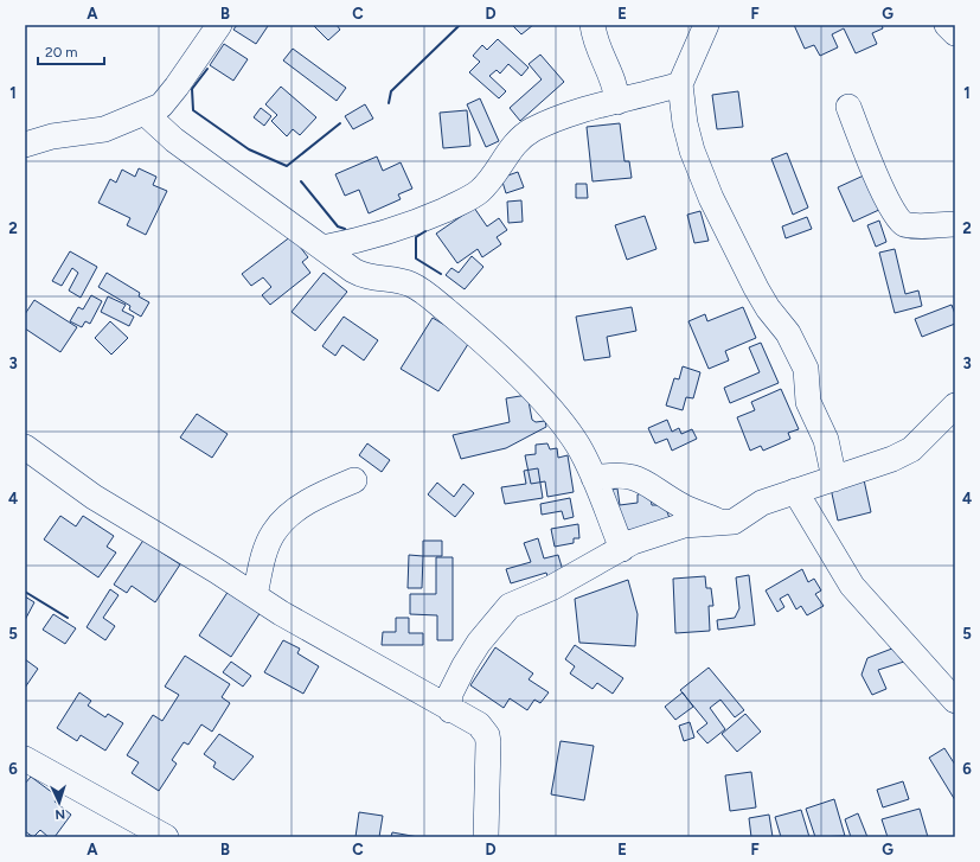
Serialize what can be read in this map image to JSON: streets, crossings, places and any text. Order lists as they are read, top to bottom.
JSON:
{
  "scale_bar": "20 m",
  "north": "bottom",
  "grid": {
    "columns": [
      "A",
      "B",
      "C",
      "D",
      "E",
      "F",
      "G"
    ],
    "rows": [
      "1",
      "2",
      "3",
      "4",
      "5",
      "6"
    ]
  }
}
